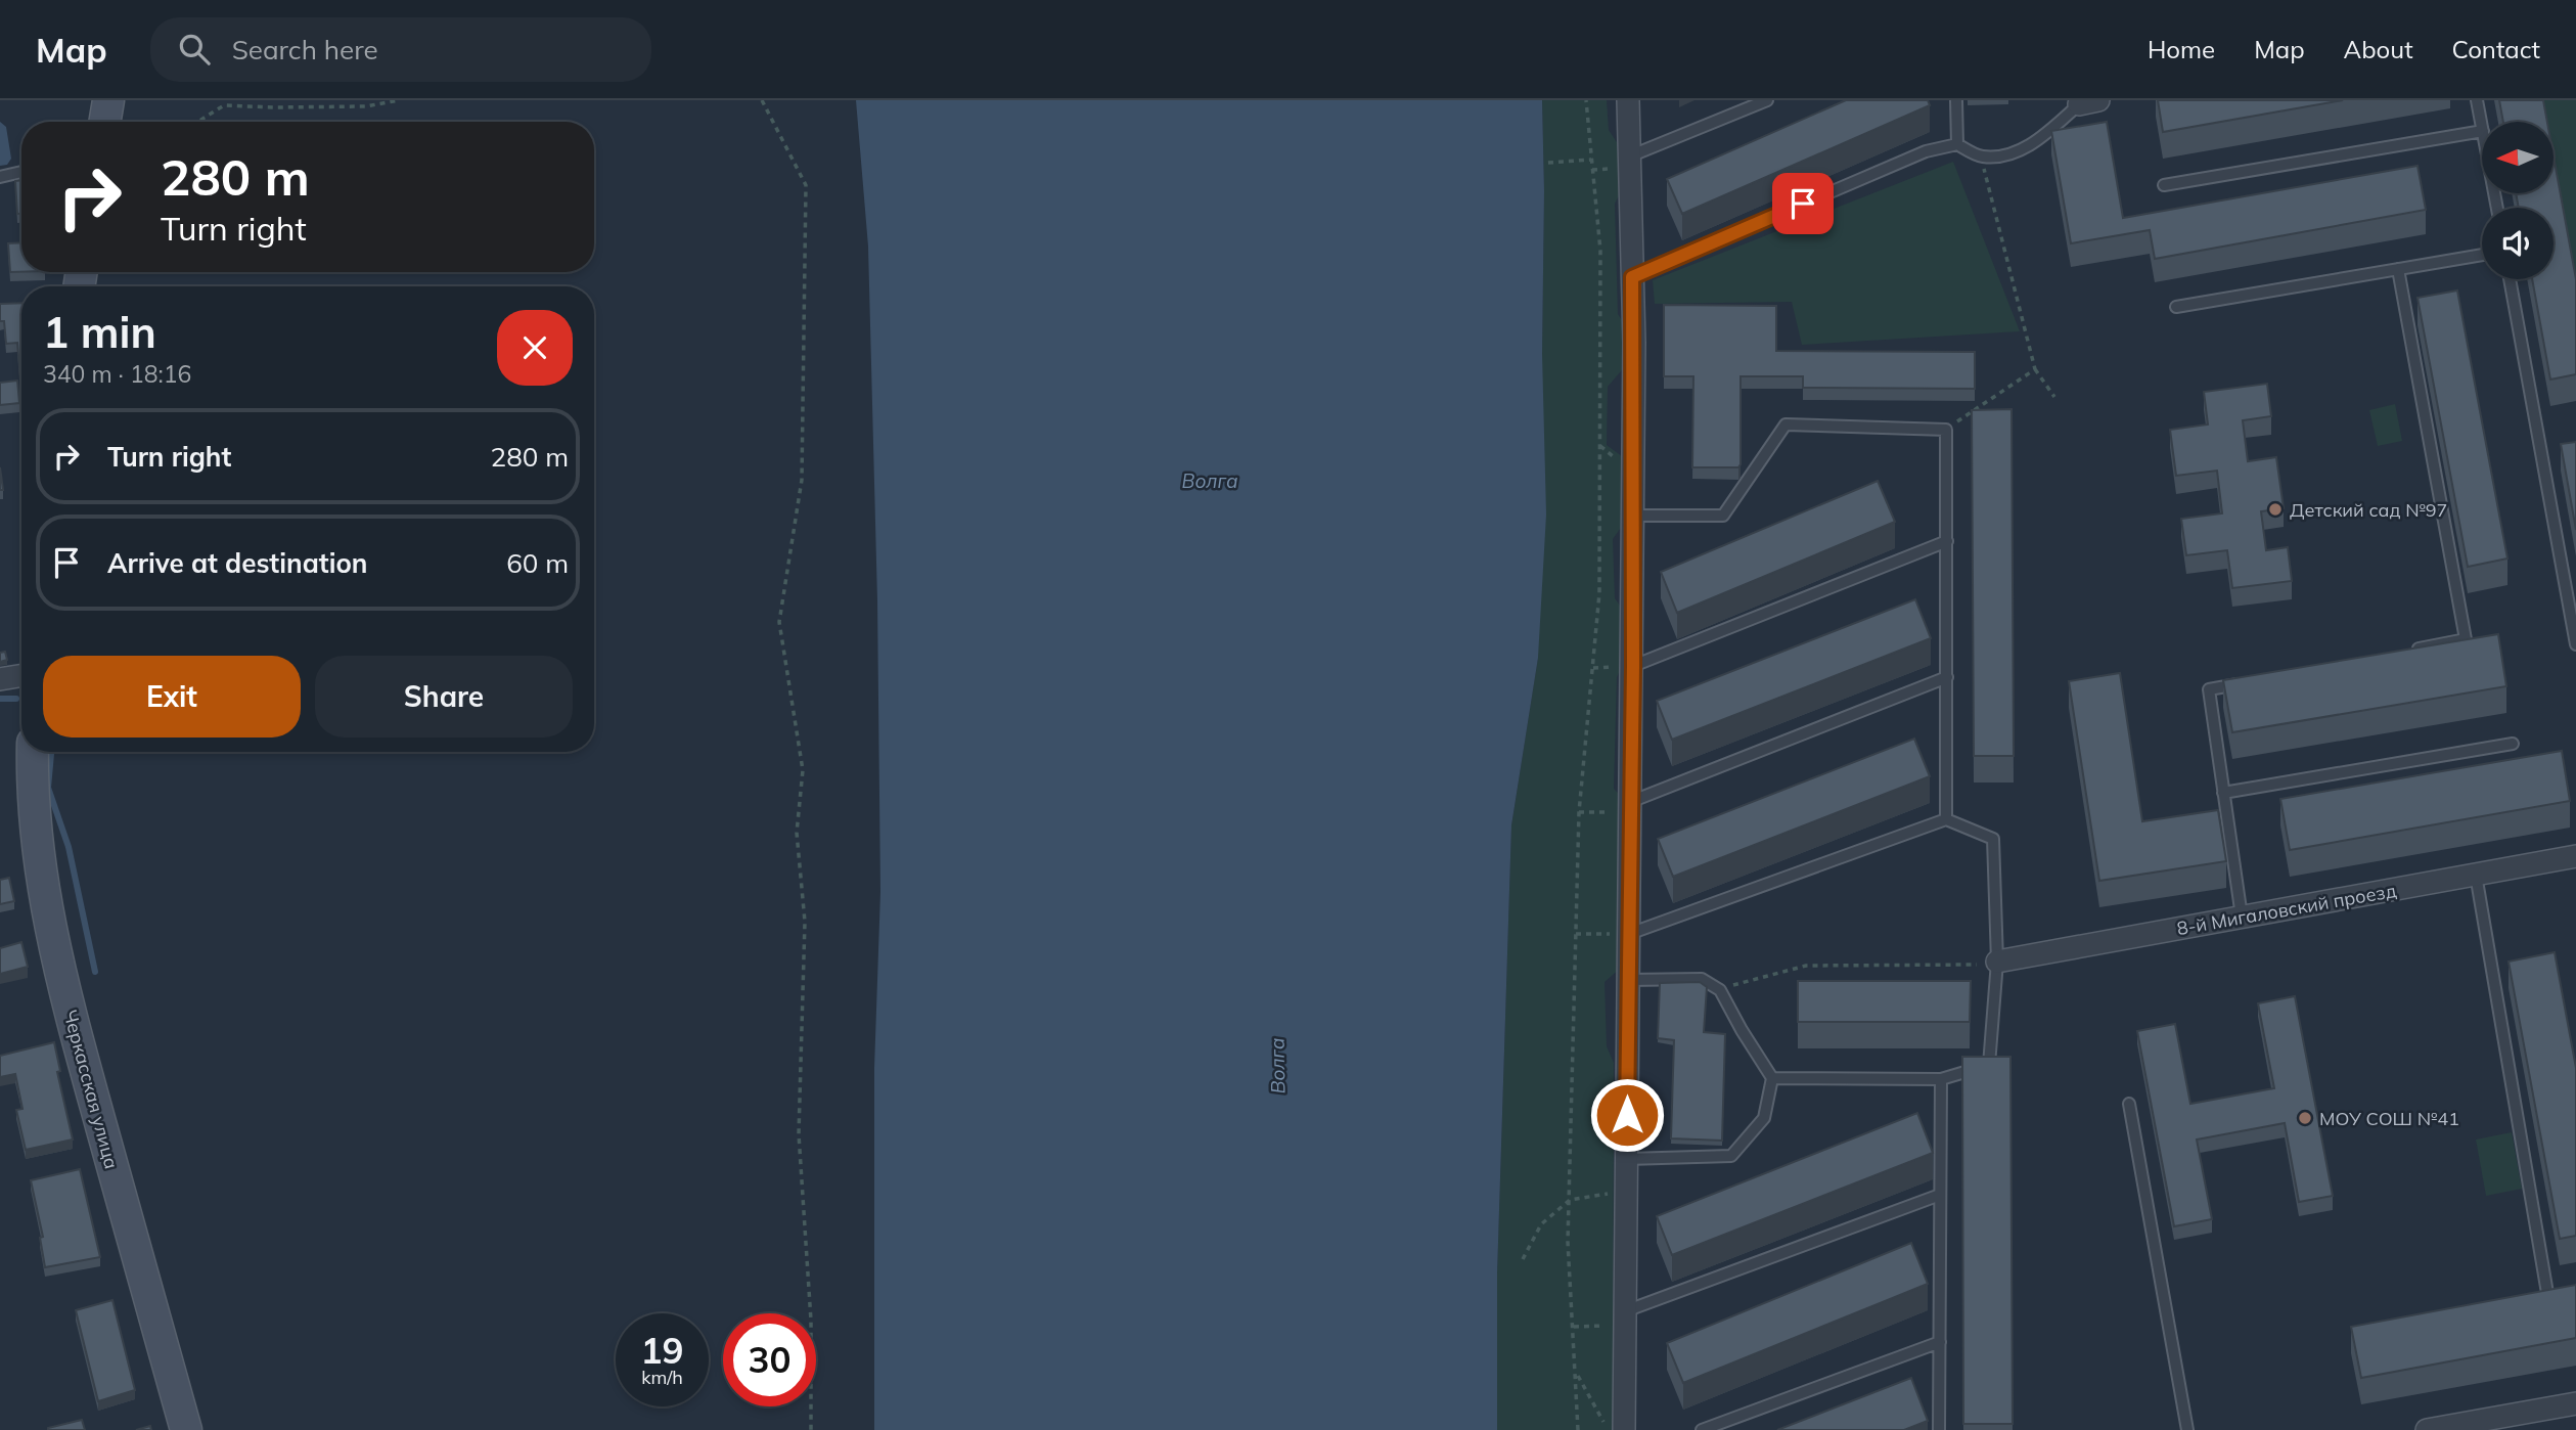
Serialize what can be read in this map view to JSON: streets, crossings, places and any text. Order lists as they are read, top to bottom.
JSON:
{
  "streets": {
    "street": ["8-й Мигаловский проезд", "Черкасская улица"]
  },
  "water": ["Волга"],
  "places": ["Детский сад №97", "МОУ СОШ №41"],
  "north": "left",
  "page": {
    "header": "Map",
    "search": "Search here",
    "nav": [
      "Home",
      "Map",
      "About",
      "Contact"
    ],
    "turn": ["280 m", "Turn right"],
    "heading": ["1 min", "340 m · 18:16"],
    "list": [
      {
        "name": "Turn right",
        "value": "280 m"
      },
      {
        "name": "Arrive at destination",
        "value": "60 m"
      }
    ],
    "buttons": ["Exit", "Share"],
    "speed": "19 km/h",
    "limit": "30"
  }
}
